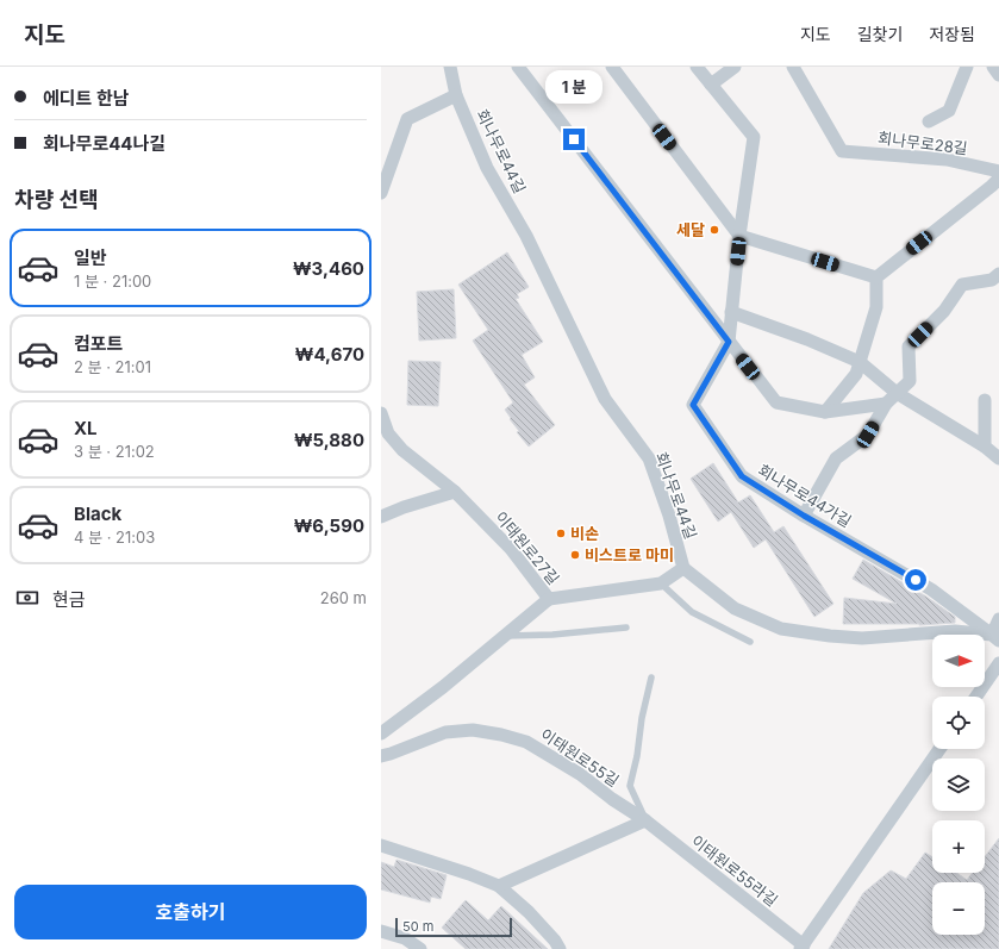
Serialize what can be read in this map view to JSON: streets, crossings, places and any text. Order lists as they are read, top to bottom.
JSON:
{
  "streets": {
    "street": [
      "회나무로28길",
      "회나무로44길",
      "회나무로44가길",
      "이태원로27길",
      "이태원로55길",
      "이태원로55라길"
    ]
  },
  "crossings": [
    ["회나무로44길", "이태원로27길"],
    ["이태원로55길", "이태원로55라길"]
  ],
  "places": ["세달", "비손", "비스트로 마미"],
  "scale_bar": "50 m",
  "north": "right",
  "page": {
    "header": "지도",
    "nav": ["지도", "길찾기", "저장됨"],
    "banner": ["에디트 한남", "회나무로44나길"],
    "bubble": "1 분",
    "heading": "차량 선택",
    "list": [
      {
        "name": "일반",
        "note": "1 분 · 21:00",
        "value": "₩3,460"
      },
      {
        "name": "컴포트",
        "note": "2 분 · 21:01",
        "value": "₩4,670"
      },
      {
        "name": "XL",
        "note": "3 분 · 21:02",
        "value": "₩5,880"
      },
      {
        "name": "Black",
        "note": "4 분 · 21:03",
        "value": "₩6,590"
      }
    ],
    "pay": ["현금", "260 m"],
    "map_buttons": ["+", "−"],
    "buttons": "호출하기",
    "scale": "50 m"
  }
}
